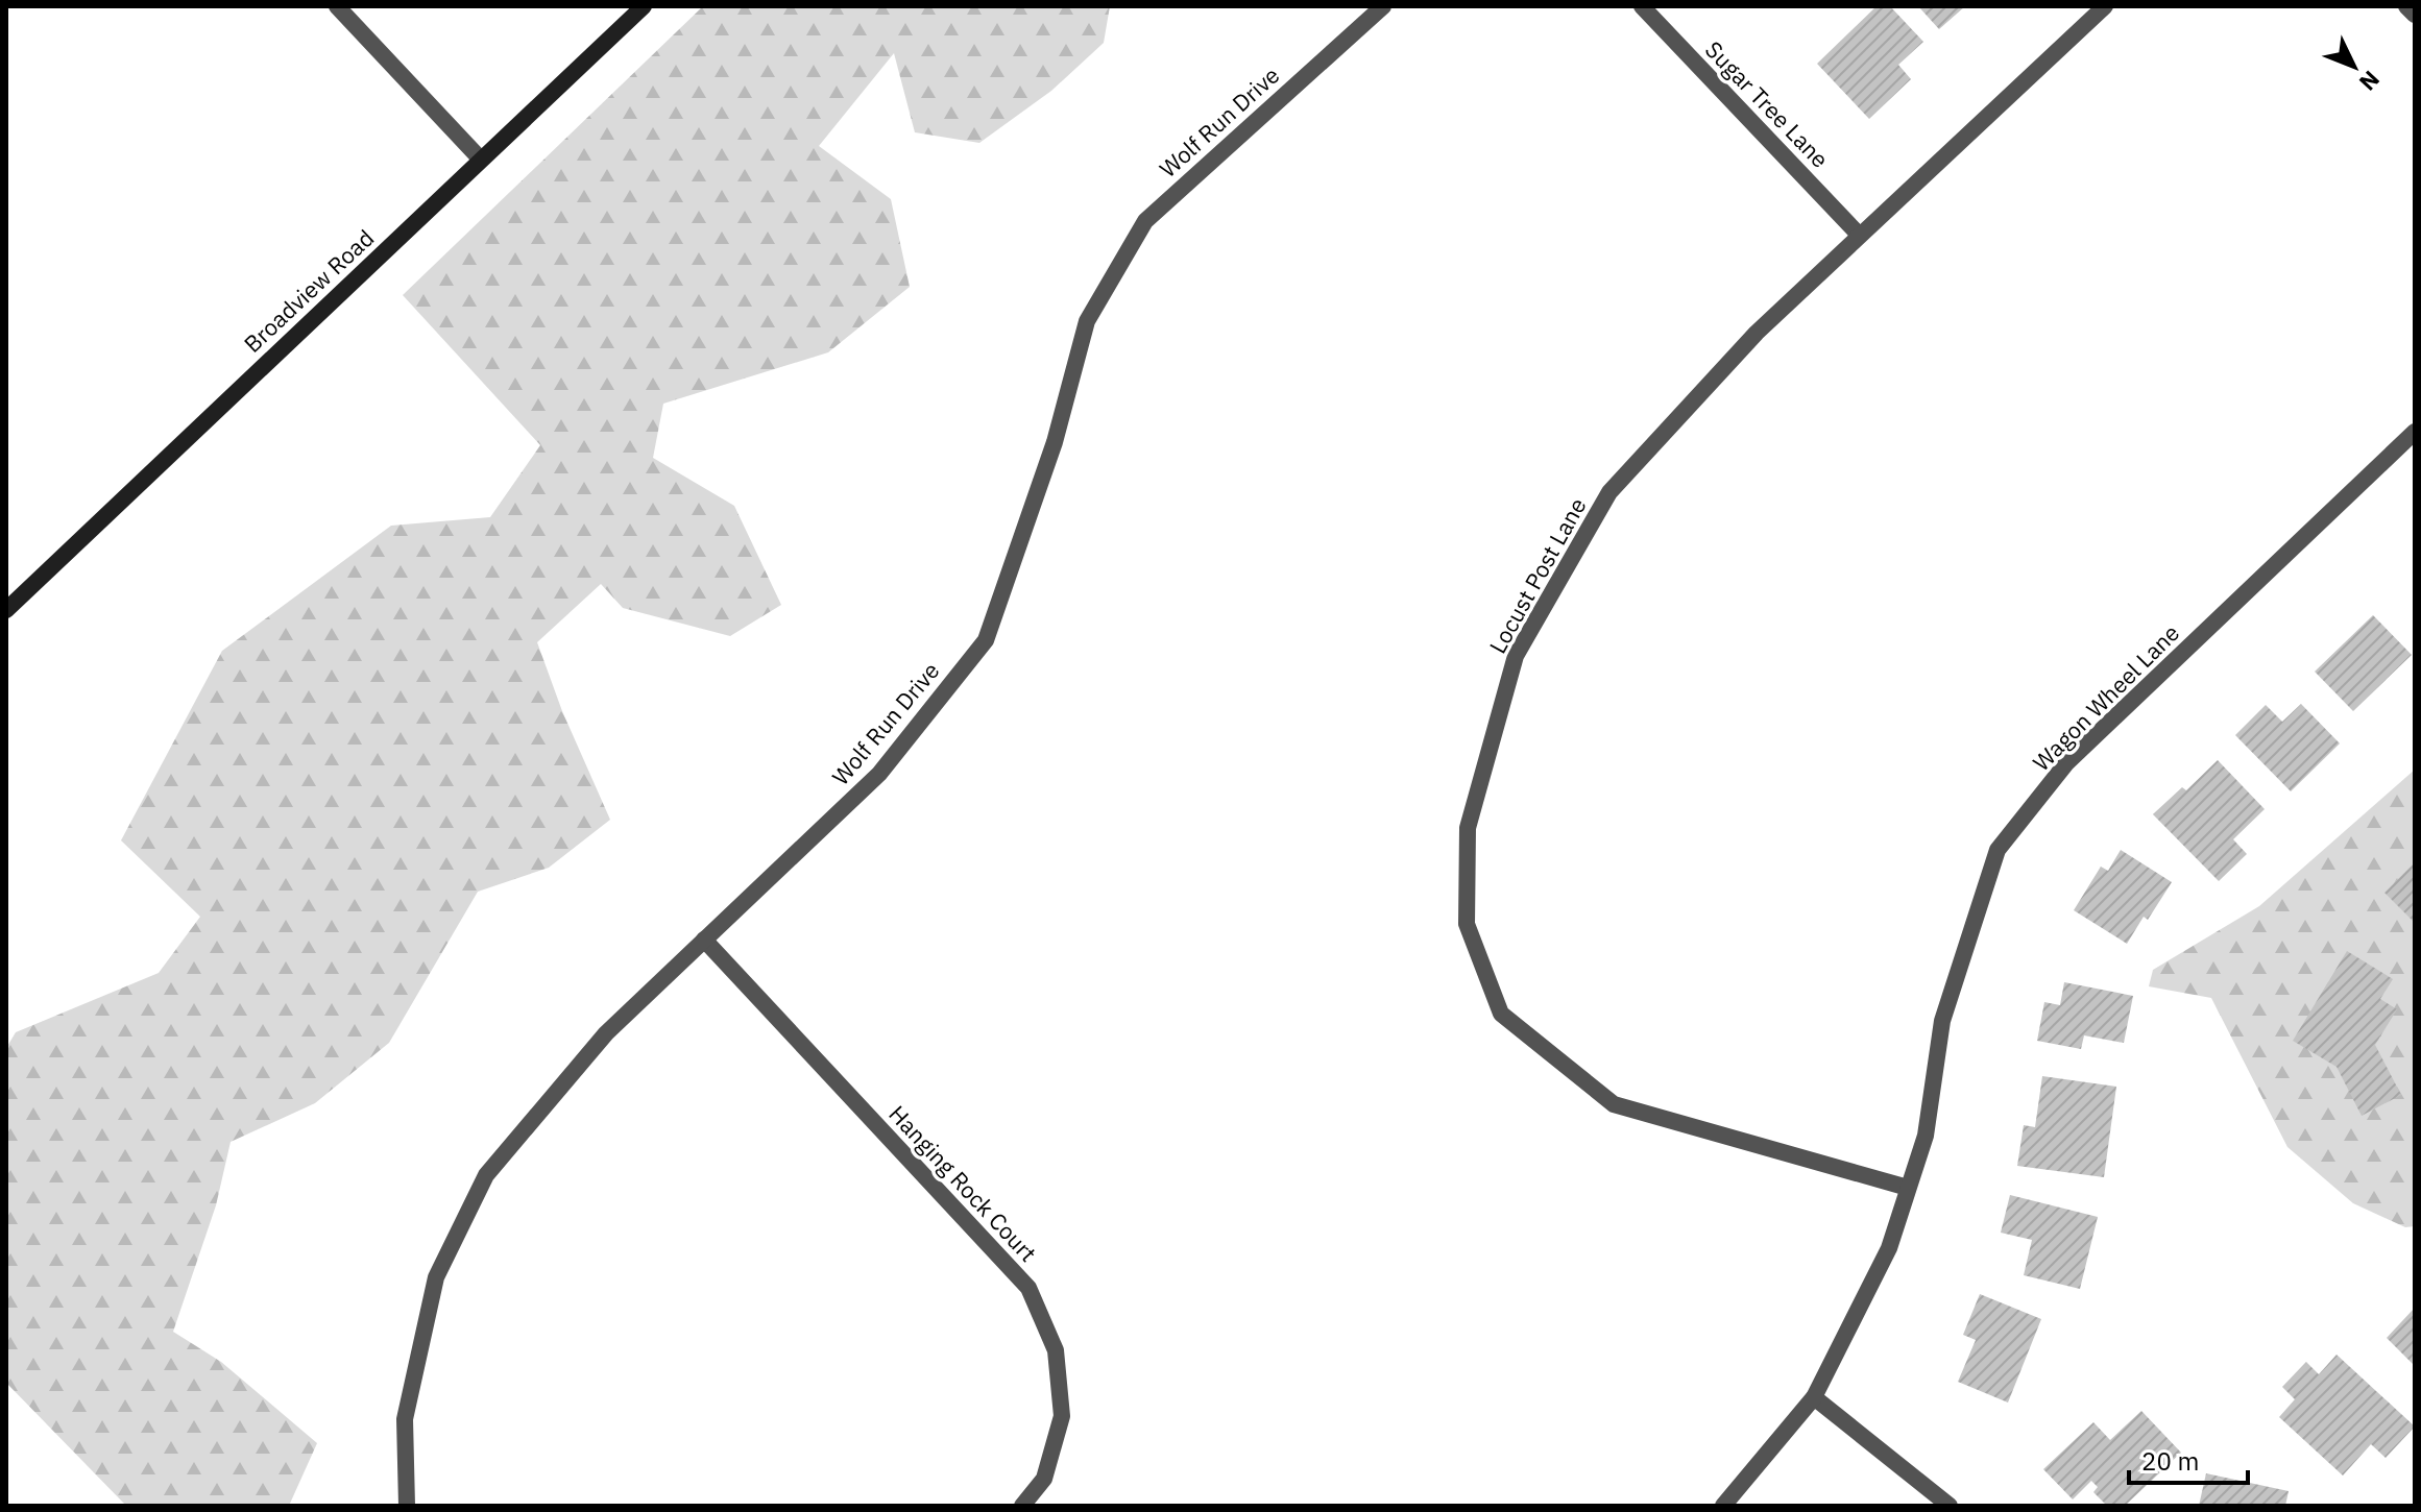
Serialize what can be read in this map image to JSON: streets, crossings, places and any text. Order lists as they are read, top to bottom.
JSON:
{
  "streets": {
    "street": [
      "Sugar Tree Lane",
      "Wolf Run Drive",
      "Broadview Road",
      "Locust Post Lane",
      "Wagon Wheel Lane",
      "Hanging Rock Court"
    ]
  },
  "crossings": [
    ["Sugar Tree Lane", "Locust Post Lane"],
    ["Wolf Run Drive", "Hanging Rock Court"],
    ["Locust Post Lane", "Wagon Wheel Lane"]
  ],
  "scale_bar": "20 m",
  "north": "bottom right"
}
